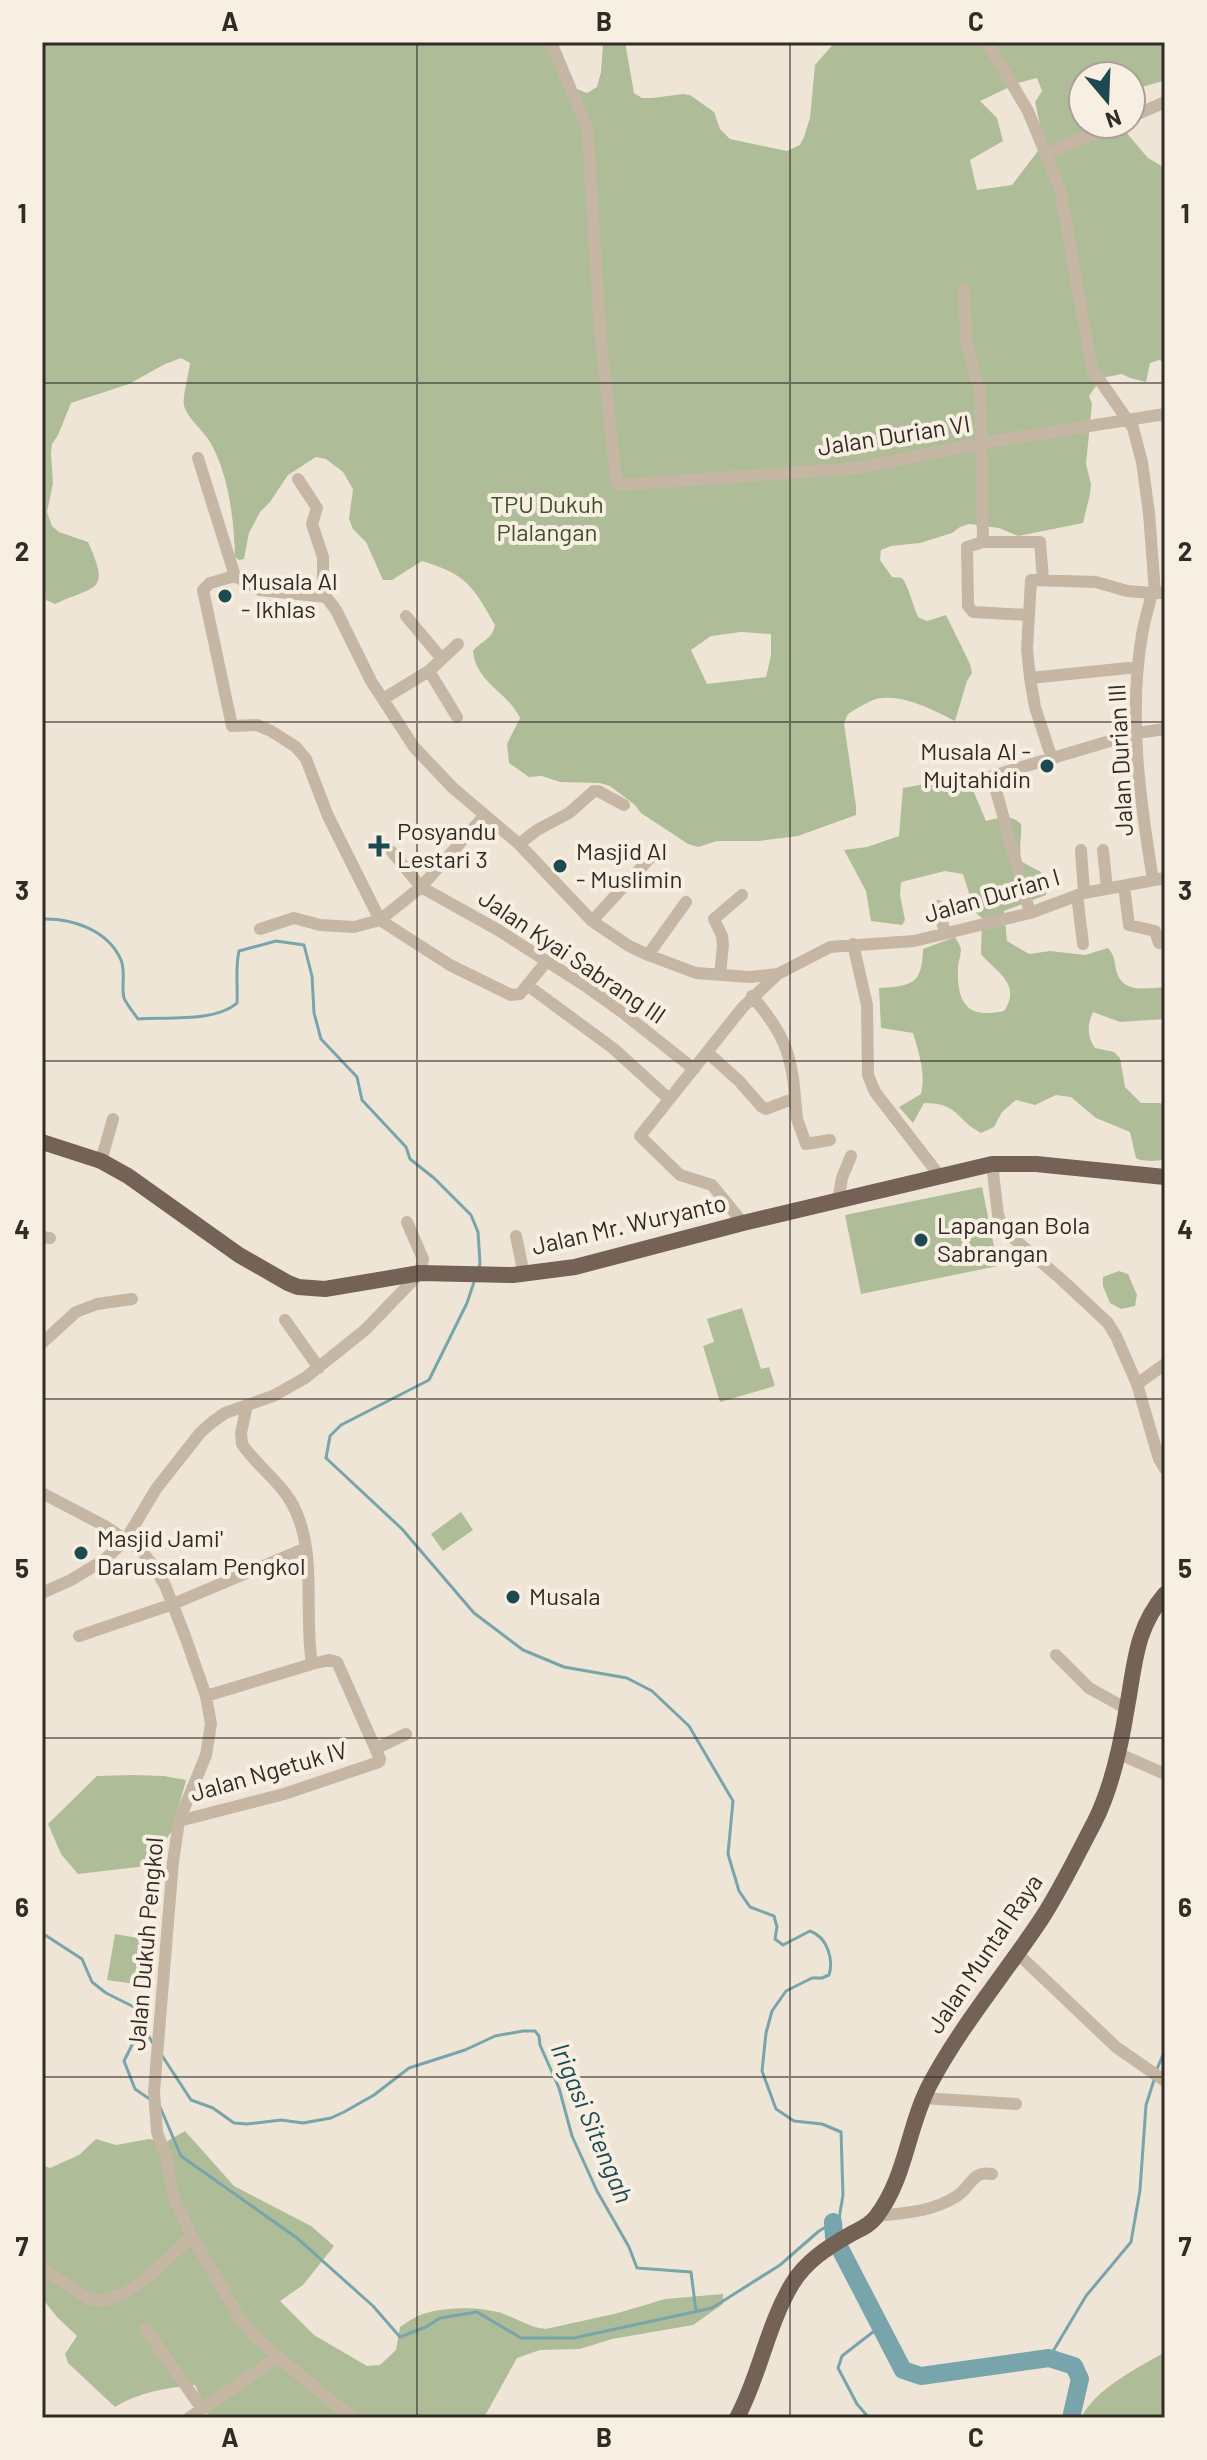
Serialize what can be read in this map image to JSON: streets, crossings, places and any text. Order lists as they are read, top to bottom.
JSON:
{
  "streets": {
    "main road": ["Jalan Mr. Wuryanto", "Jalan Muntal Raya"],
    "street": [
      "Jalan Durian VI",
      "Jalan Durian III",
      "Jalan Durian I",
      "Jalan Kyai Sabrang III",
      "Jalan Ngetuk IV",
      "Jalan Dukuh Pengkol"
    ]
  },
  "crossings": [
    ["Jalan Durian VI", "Jalan Durian III"],
    ["Jalan Durian III", "Jalan Durian I"],
    ["Jalan Ngetuk IV", "Jalan Dukuh Pengkol"]
  ],
  "water": ["Irigasi Sitengah"],
  "parks": ["TPU Dukuh Plalangan"],
  "places": {
    "other": [
      "Musala Al - Ikhlas",
      "Musala Al - Mujtahidin",
      "Masjid Al - Muslimin",
      "Lapangan Bola Sabrangan",
      "Masjid Jami' Darussalam Pengkol",
      "Musala"
    ],
    "health": ["Posyandu Lestari 3"]
  },
  "north": "bottom",
  "grid": {
    "columns": ["A", "B", "C"],
    "rows": [
      "1",
      "2",
      "3",
      "4",
      "5",
      "6",
      "7"
    ]
  }
}
